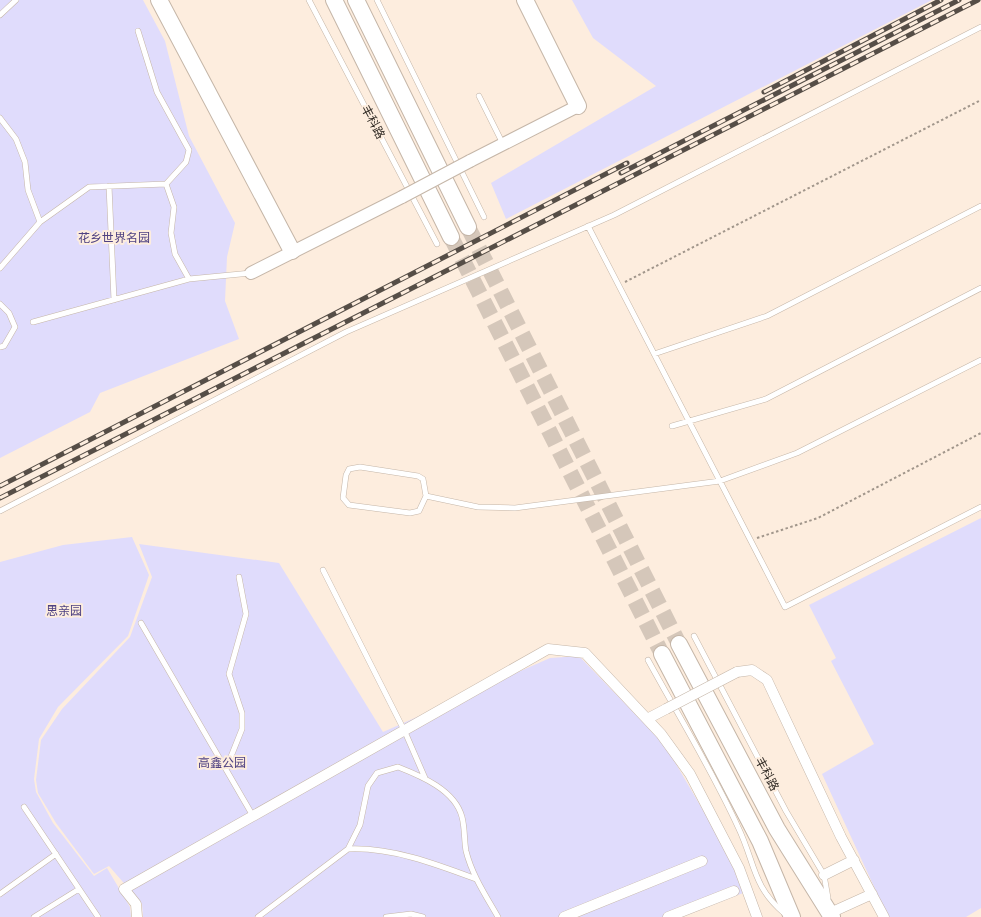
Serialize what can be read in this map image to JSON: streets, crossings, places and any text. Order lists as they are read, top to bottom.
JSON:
{
  "streets": {
    "main road": ["丰科路"]
  },
  "parks": ["花乡世界名园", "思亲园", "高鑫公园"]
}
